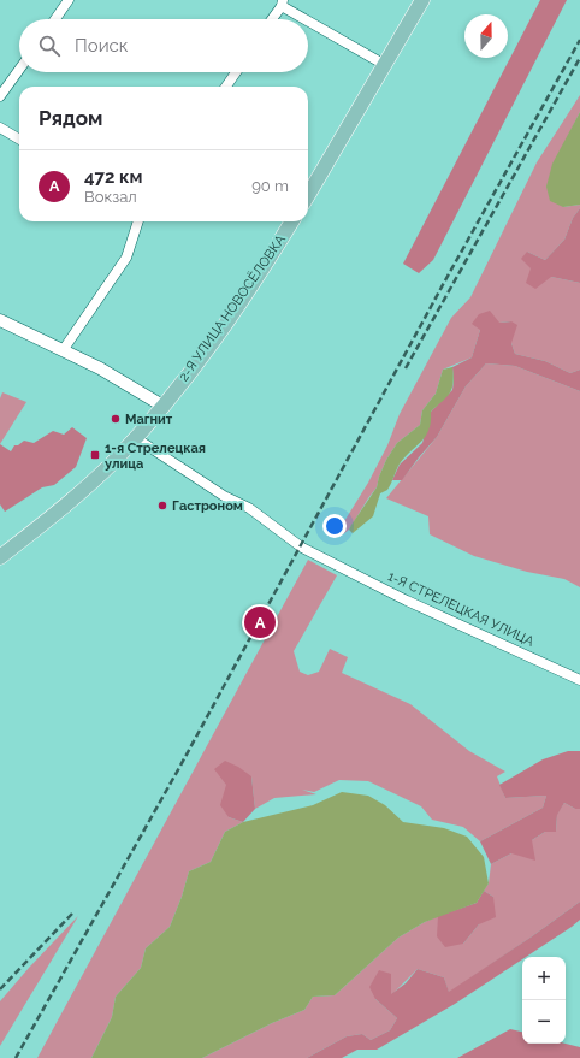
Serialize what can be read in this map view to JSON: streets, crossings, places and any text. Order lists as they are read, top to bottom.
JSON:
{
  "streets": {
    "main road": ["2-Я УЛИЦА НОВОСЁЛОВКА"],
    "street": ["1-Я СТРЕЛЕЦКАЯ УЛИЦА"]
  },
  "crossings": [
    ["2-Я УЛИЦА НОВОСЁЛОВКА", "1-Я СТРЕЛЕЦКАЯ УЛИЦА"]
  ],
  "places": {
    "other": ["Магнит", "Гастроном"],
    "transit": ["1-я Стрелецкая улица"]
  },
  "north": "top",
  "page": {
    "search": "Поиск",
    "heading": "Рядом",
    "list": [
      {
        "mark": "A",
        "name": "472 км",
        "note": "Вокзал",
        "value": "90 m"
      }
    ],
    "pins": "A",
    "map_buttons": ["+", "−"]
  }
}
